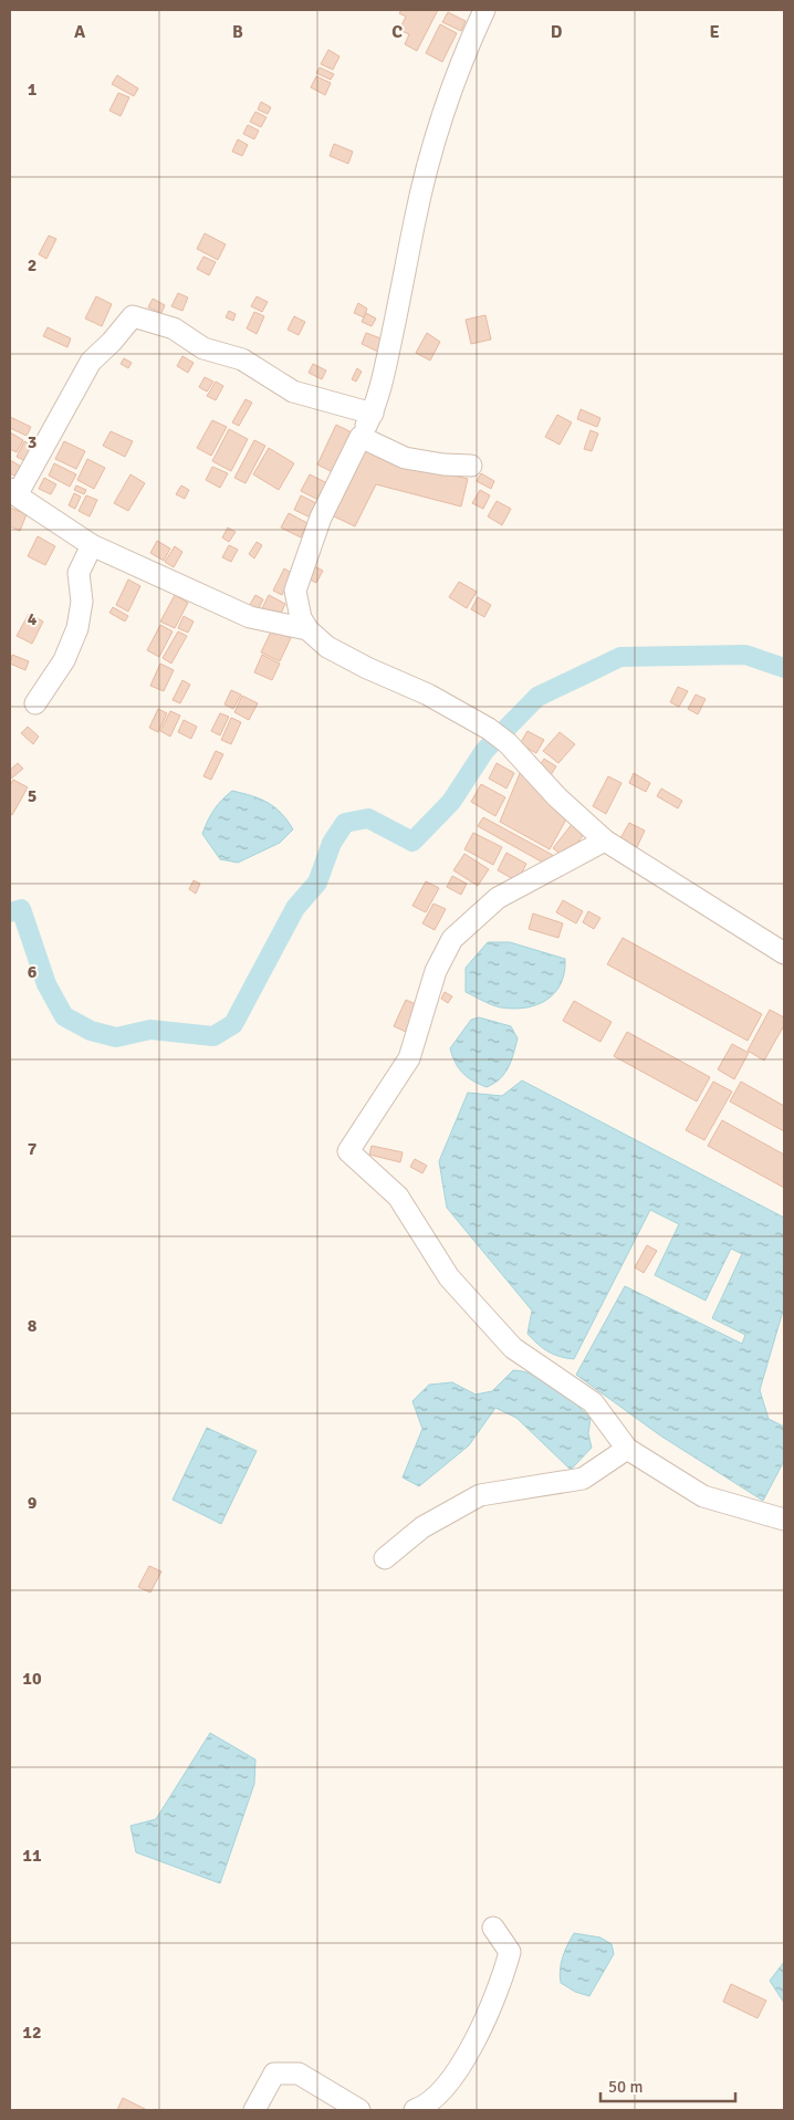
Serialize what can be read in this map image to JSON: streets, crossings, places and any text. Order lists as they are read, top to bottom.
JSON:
{
  "scale_bar": "50 m",
  "grid": {
    "columns": [
      "A",
      "B",
      "C",
      "D",
      "E"
    ],
    "rows": [
      "1",
      "2",
      "3",
      "4",
      "5",
      "6",
      "7",
      "8",
      "9",
      "10",
      "11",
      "12"
    ]
  }
}
